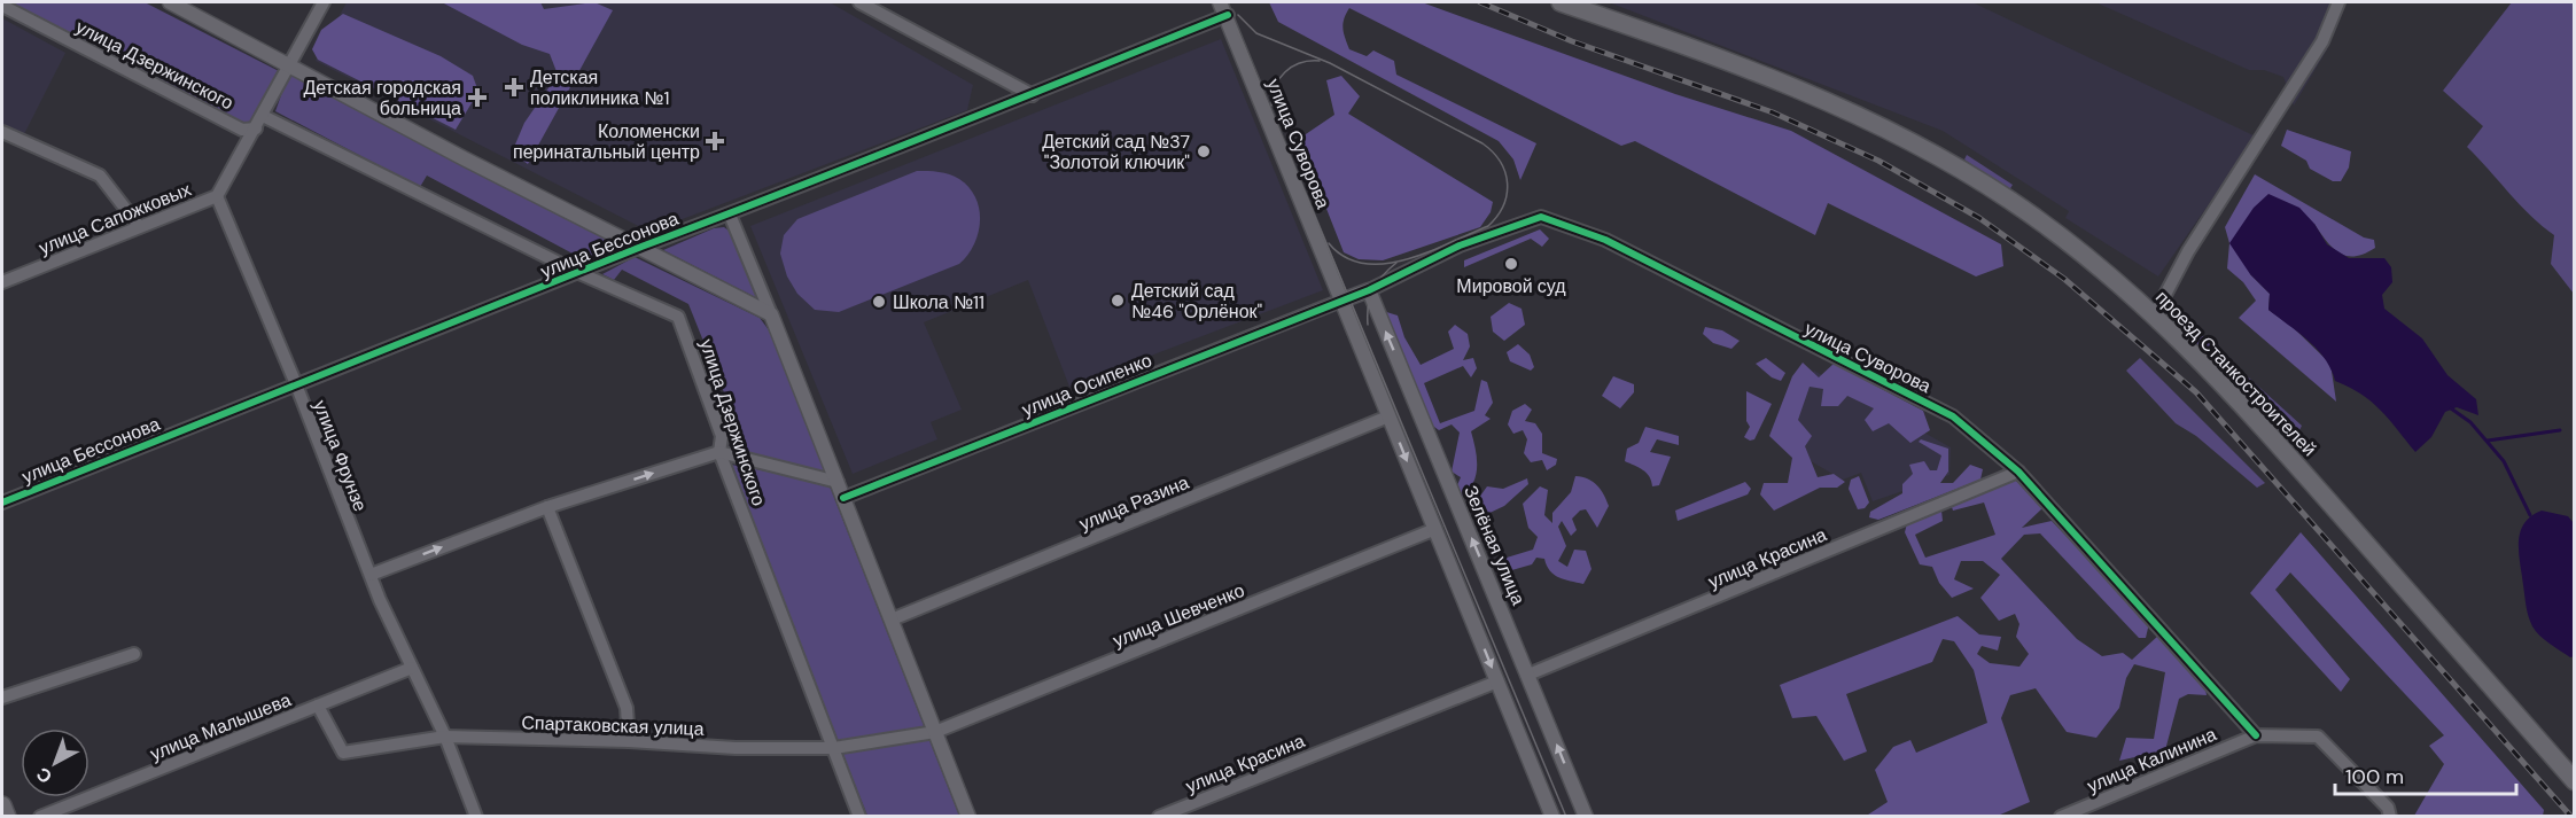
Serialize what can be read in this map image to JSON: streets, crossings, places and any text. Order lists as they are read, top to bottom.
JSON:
{
  "streets": {
    "main road": ["проезд Станкостроителей"],
    "street": [
      "улица Дзержинского",
      "улица Суворова",
      "улица Сапожковых",
      "улица Бессонова",
      "улица Осипенко",
      "улица Фрунзе",
      "улица Разина",
      "Зелёная улица",
      "улица Красина",
      "улица Шевченко",
      "Спартаковская улица",
      "улица Малышева",
      "улица Калинина"
    ]
  },
  "crossings": [
    ["улица Дзержинского", "улица Сапожковых"],
    ["улица Дзержинского", "улица Бессонова"],
    ["улица Дзержинского", "Спартаковская улица"],
    ["улица Суворова", "улица Бессонова"],
    ["улица Суворова", "улица Осипенко"],
    ["улица Суворова", "Зелёная улица"],
    ["улица Суворова", "улица Красина"],
    ["улица Суворова", "улица Калинина"],
    ["улица Сапожковых", "улица Фрунзе"],
    ["улица Бессонова", "улица Фрунзе"],
    ["улица Фрунзе", "Спартаковская улица"],
    ["улица Фрунзе", "улица Малышева"],
    ["Зелёная улица", "улица Красина"],
    ["улица Шевченко", "Спартаковская улица"],
    ["Спартаковская улица", "улица Малышева"]
  ],
  "places": {
    "health": ["Детская поликлиника №1", "Детская городская больница", "Коломенски перинатальный центр"],
    "other": [
      "Детский сад №37 \"Золотой ключик\"",
      "Мировой суд",
      "Детский сад №46 \"Орлёнок\"",
      "Школа №11"
    ]
  },
  "scale_bar": "100 m",
  "north": "bottom left"
}
